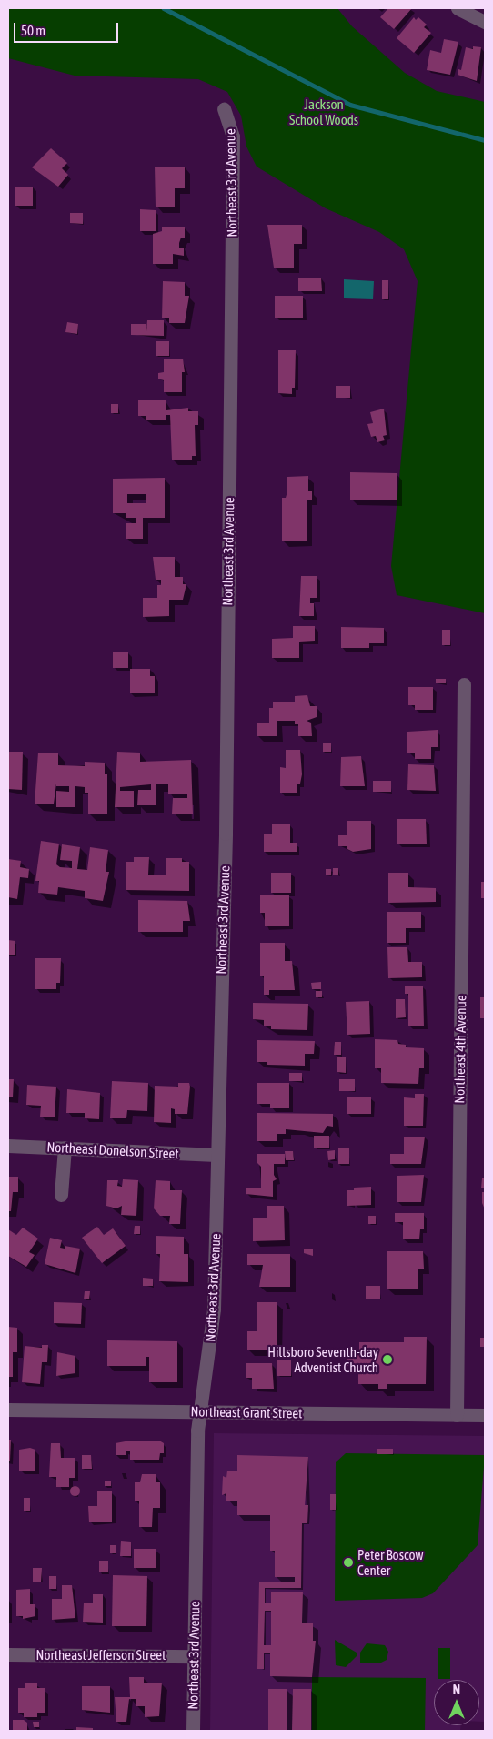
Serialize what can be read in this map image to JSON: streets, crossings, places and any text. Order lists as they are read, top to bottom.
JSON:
{
  "streets": {
    "street": [
      "Northeast 3rd Avenue",
      "Northeast 4th Avenue",
      "Northeast Donelson Street",
      "Northeast Grant Street",
      "Northeast Jefferson Street"
    ]
  },
  "crossings": [
    ["Northeast 3rd Avenue", "Northeast Donelson Street"],
    ["Northeast 3rd Avenue", "Northeast Grant Street"],
    ["Northeast 3rd Avenue", "Northeast Jefferson Street"],
    ["Northeast 4th Avenue", "Northeast Grant Street"]
  ],
  "parks": ["Jackson School Woods"],
  "places": ["Hillsboro Seventh-day Adventist Church", "Peter Boscow Center"],
  "scale_bar": "50 m",
  "north": "top"
}
